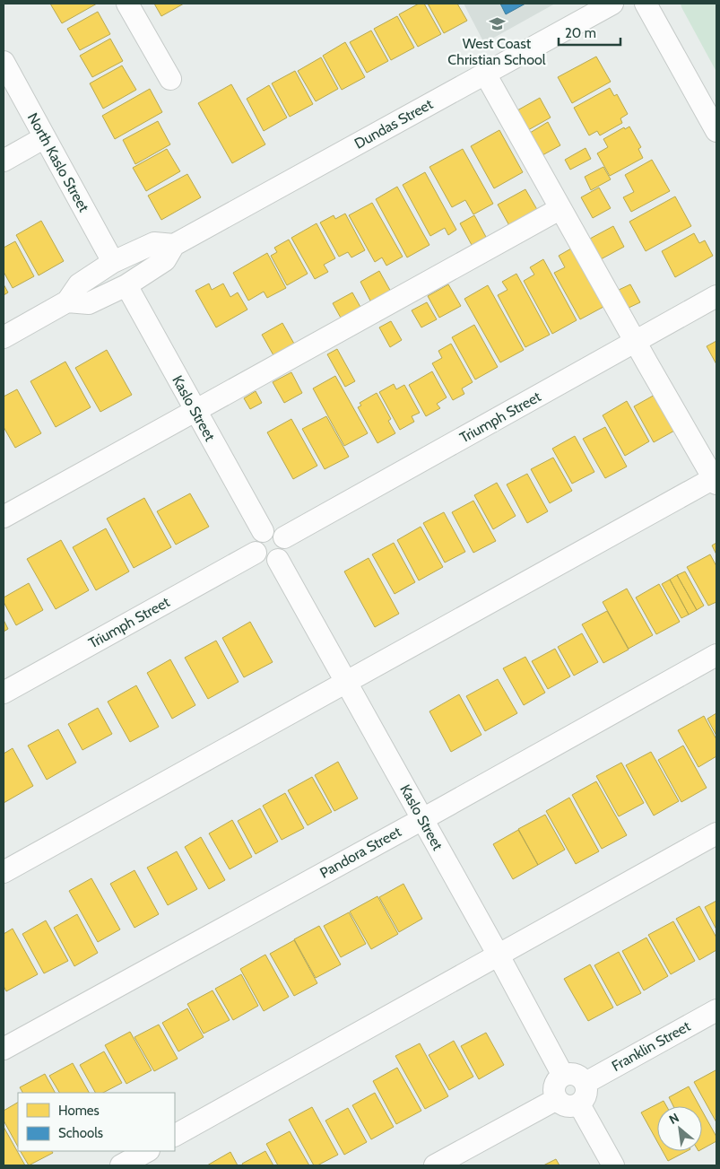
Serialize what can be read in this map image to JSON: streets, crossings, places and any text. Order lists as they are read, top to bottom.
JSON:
{
  "streets": {
    "street": [
      "Dundas Street",
      "North Kaslo Street",
      "Kaslo Street",
      "Triumph Street",
      "Pandora Street",
      "Franklin Street"
    ]
  },
  "crossings": [
    ["Dundas Street", "Kaslo Street"],
    ["Kaslo Street", "Triumph Street"],
    ["Kaslo Street", "Pandora Street"],
    ["Kaslo Street", "Franklin Street"]
  ],
  "places": {
    "school or university": ["West Coast Christian School"]
  },
  "legend": ["Homes", "Schools"],
  "scale_bar": "20 m",
  "north": "top left"
}
